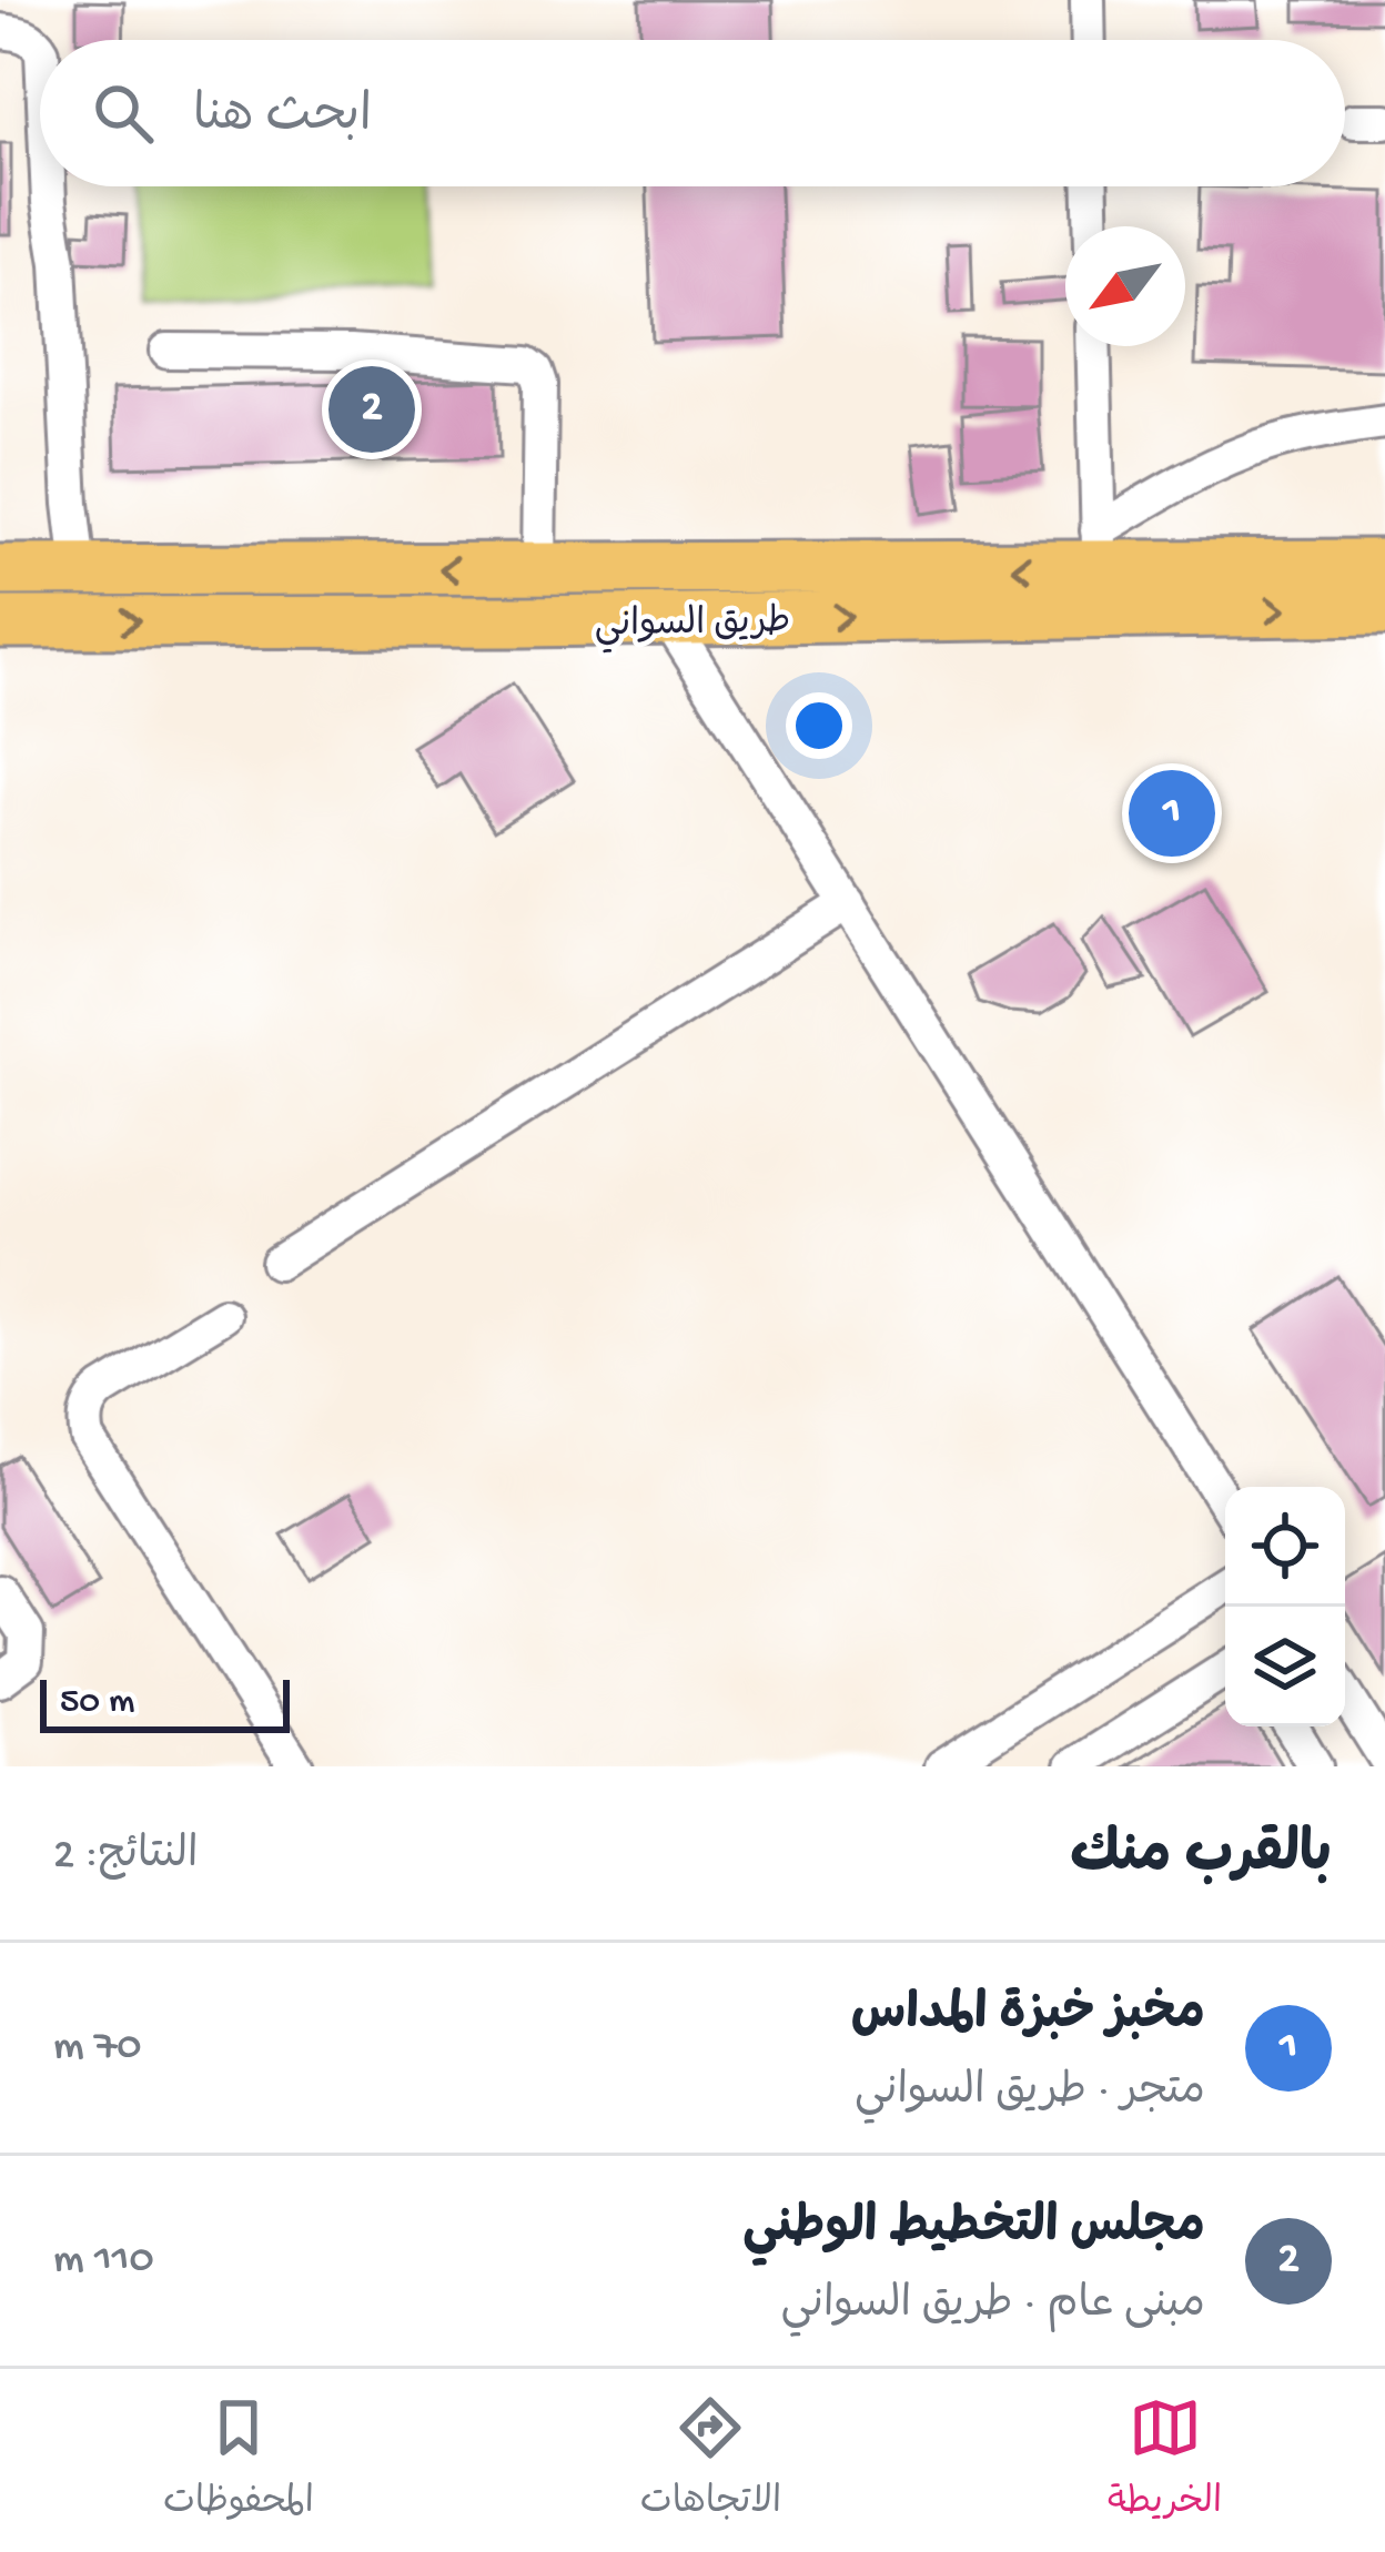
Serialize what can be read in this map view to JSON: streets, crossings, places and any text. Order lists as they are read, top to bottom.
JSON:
{
  "streets": {
    "highway": ["طريق السواني"]
  },
  "scale_bar": "50 m",
  "north": "bottom left",
  "page": {
    "search": "ابحث هنا",
    "pins": ["2", "1"],
    "scale": "50 m",
    "heading": ["بالقرب منك", "النتائج: 2"],
    "list": [
      {
        "mark": "1",
        "name": "مخبز خبزة المداس",
        "note": "متجر · طريق السواني",
        "value": "70 m"
      },
      {
        "mark": "2",
        "name": "مجلس التخطيط الوطني",
        "note": "مبنى عام · طريق السواني",
        "value": "110 m"
      }
    ],
    "nav": ["الخريطة", "الاتجاهات", "المحفوظات"]
  }
}
